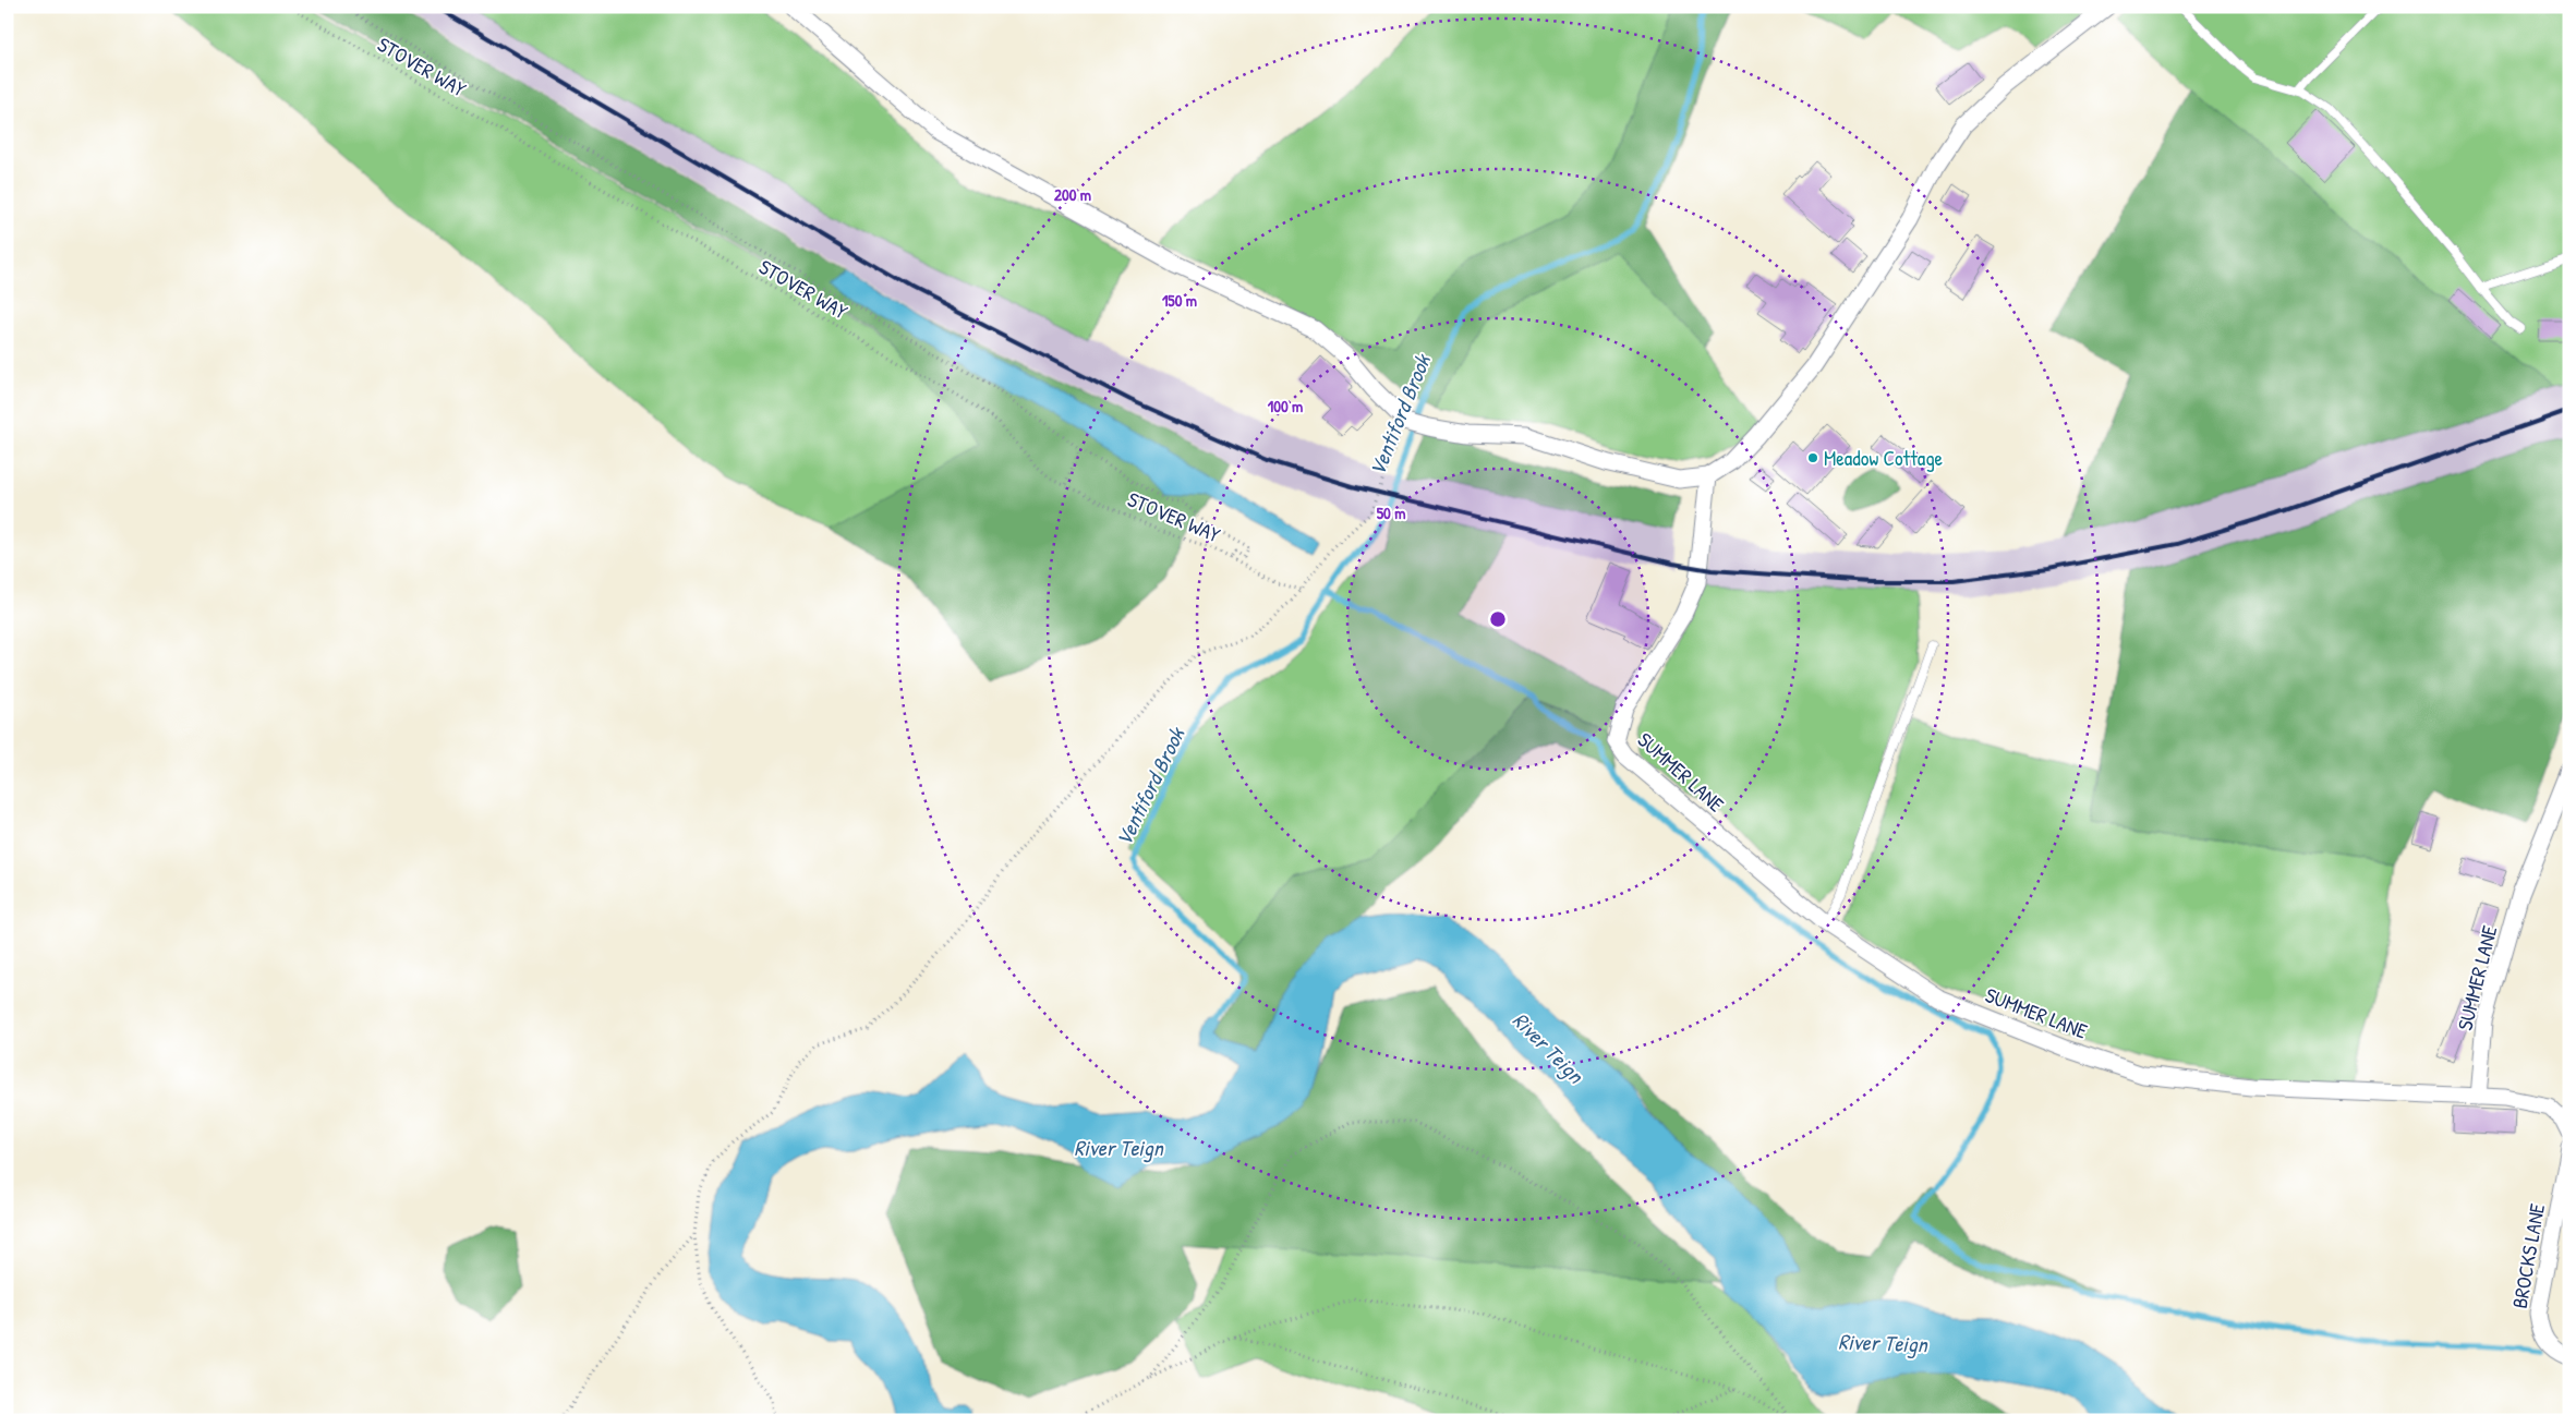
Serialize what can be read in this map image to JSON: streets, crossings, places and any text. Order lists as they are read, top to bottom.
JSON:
{
  "streets": {
    "street": ["SUMMER LANE", "BROCKS LANE"],
    "path": ["STOVER WAY"]
  },
  "water": ["Ventiford Brook", "River Teign"],
  "places": ["Meadow Cottage"],
  "rings": [
    "200 m",
    "150 m",
    "100 m",
    "50 m"
  ]
}
